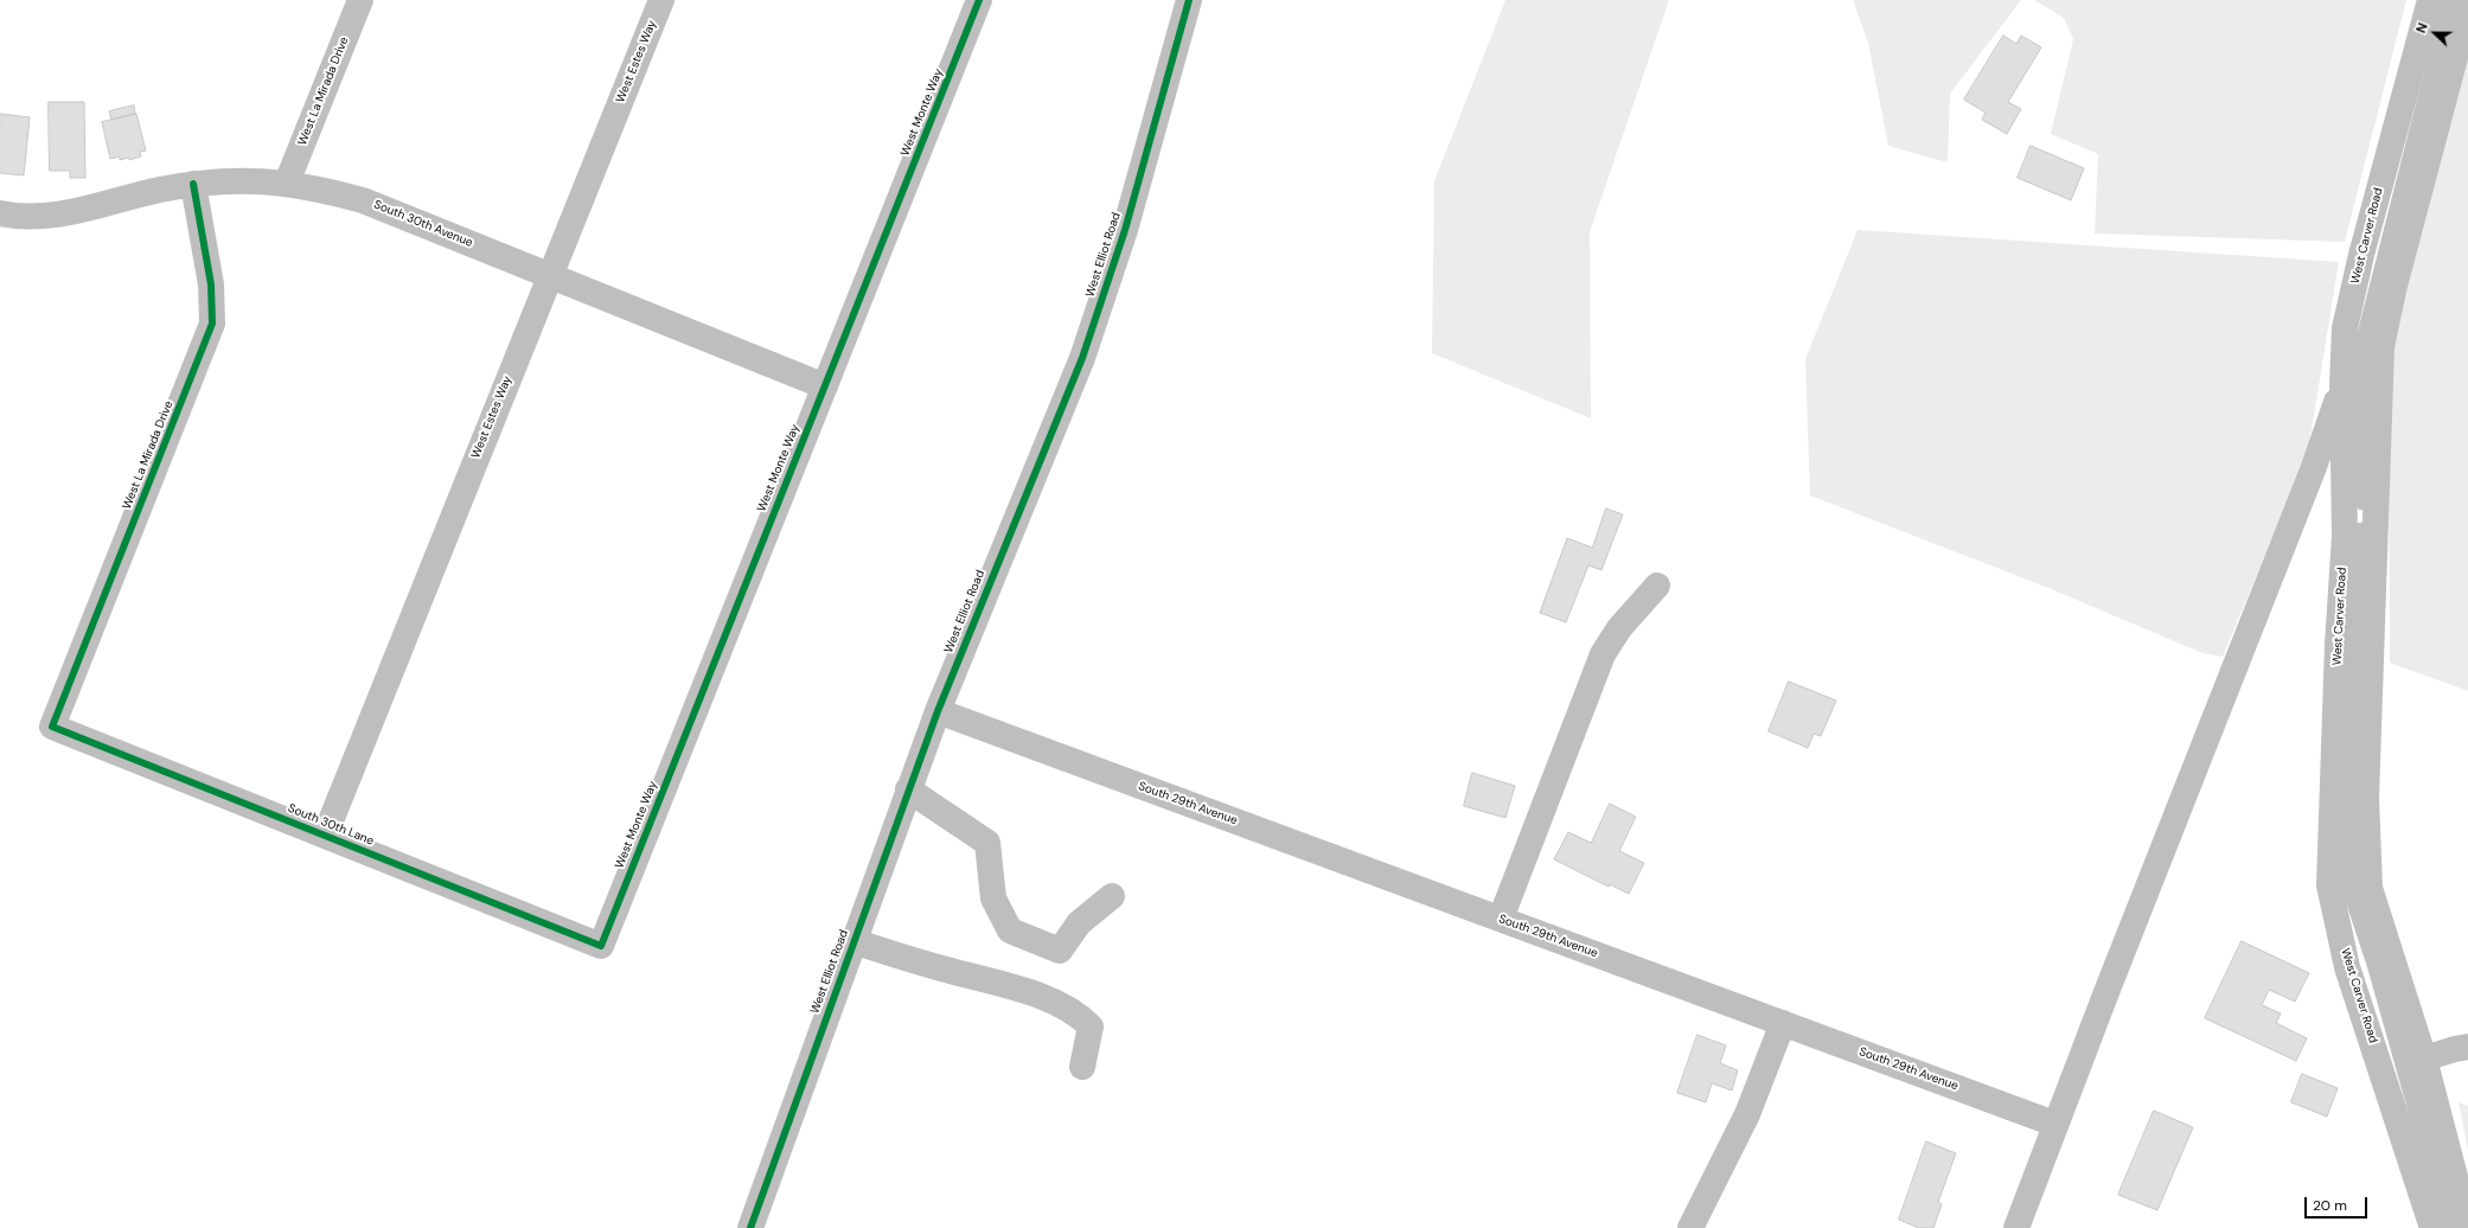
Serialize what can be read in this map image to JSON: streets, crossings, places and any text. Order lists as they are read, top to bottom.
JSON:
{
  "streets": {
    "street": [
      "West Estes Way",
      "West La Mirada Drive",
      "West Monte Way",
      "South 30th Avenue",
      "West Carver Road",
      "West Elliot Road",
      "South 29th Avenue",
      "South 30th Lane"
    ]
  },
  "crossings": [
    ["West Estes Way", "South 30th Avenue"],
    ["West Estes Way", "South 30th Lane"],
    ["West La Mirada Drive", "South 30th Avenue"],
    ["West La Mirada Drive", "South 30th Lane"],
    ["West Monte Way", "South 30th Avenue"],
    ["West Monte Way", "South 30th Lane"],
    ["West Elliot Road", "South 29th Avenue"]
  ],
  "scale_bar": "20 m",
  "north": "left"
}
